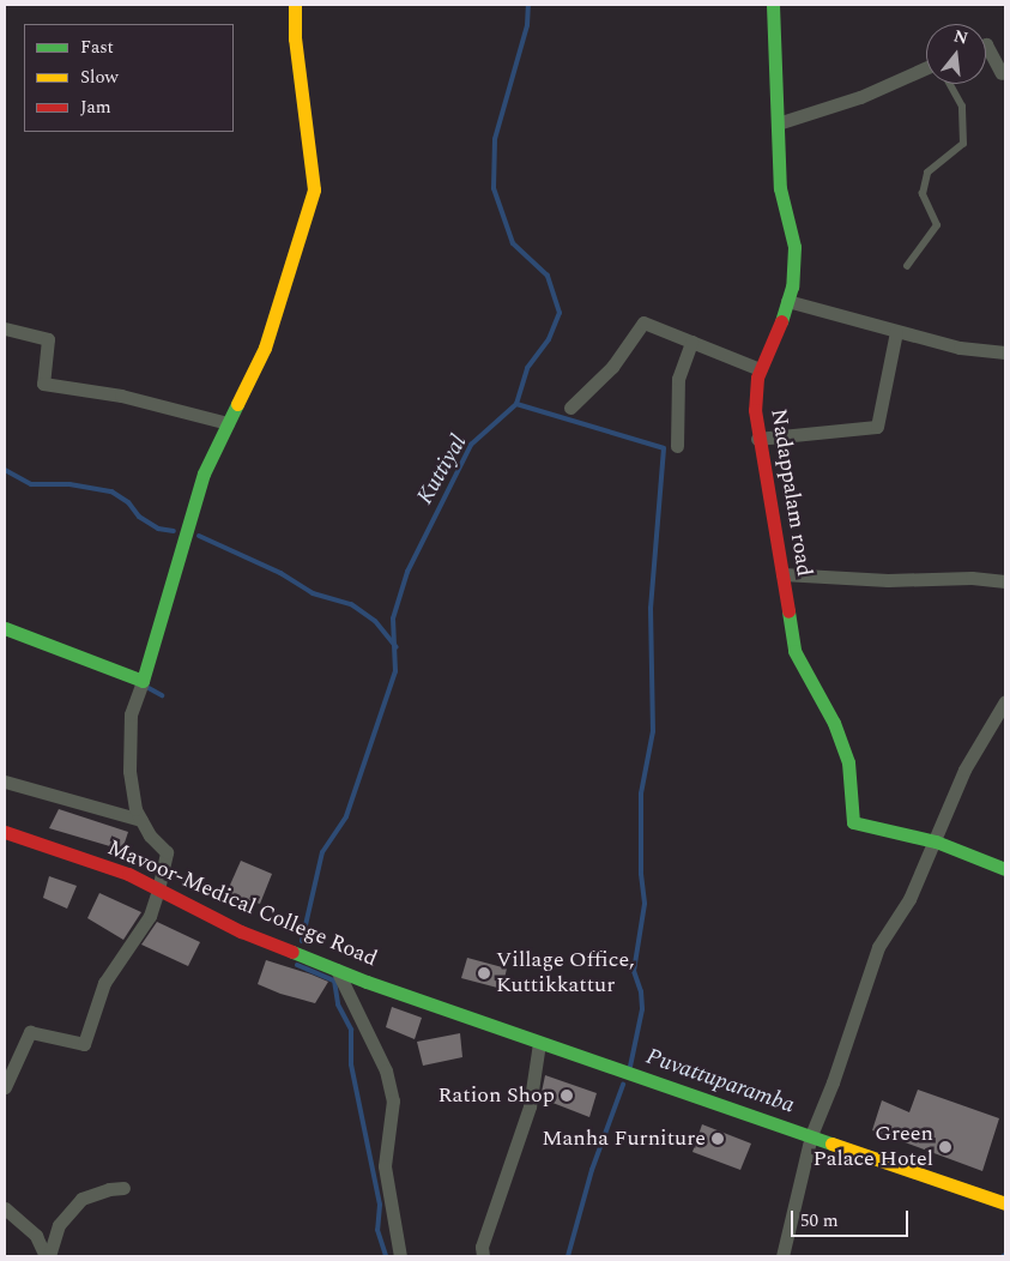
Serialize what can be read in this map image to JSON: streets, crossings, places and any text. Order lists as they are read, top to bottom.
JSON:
{
  "streets": {
    "street": ["Nadappalam road", "Mavoor-Medical College Road"]
  },
  "water": ["Kuttiyal", "Puvattuparamba"],
  "places": [
    "Village Office, Kuttikkattur",
    "Ration Shop",
    "Manha Furniture",
    "Green Palace Hotel"
  ],
  "legend": ["Fast", "Slow", "Jam"],
  "scale_bar": "50 m",
  "north": "top"
}
